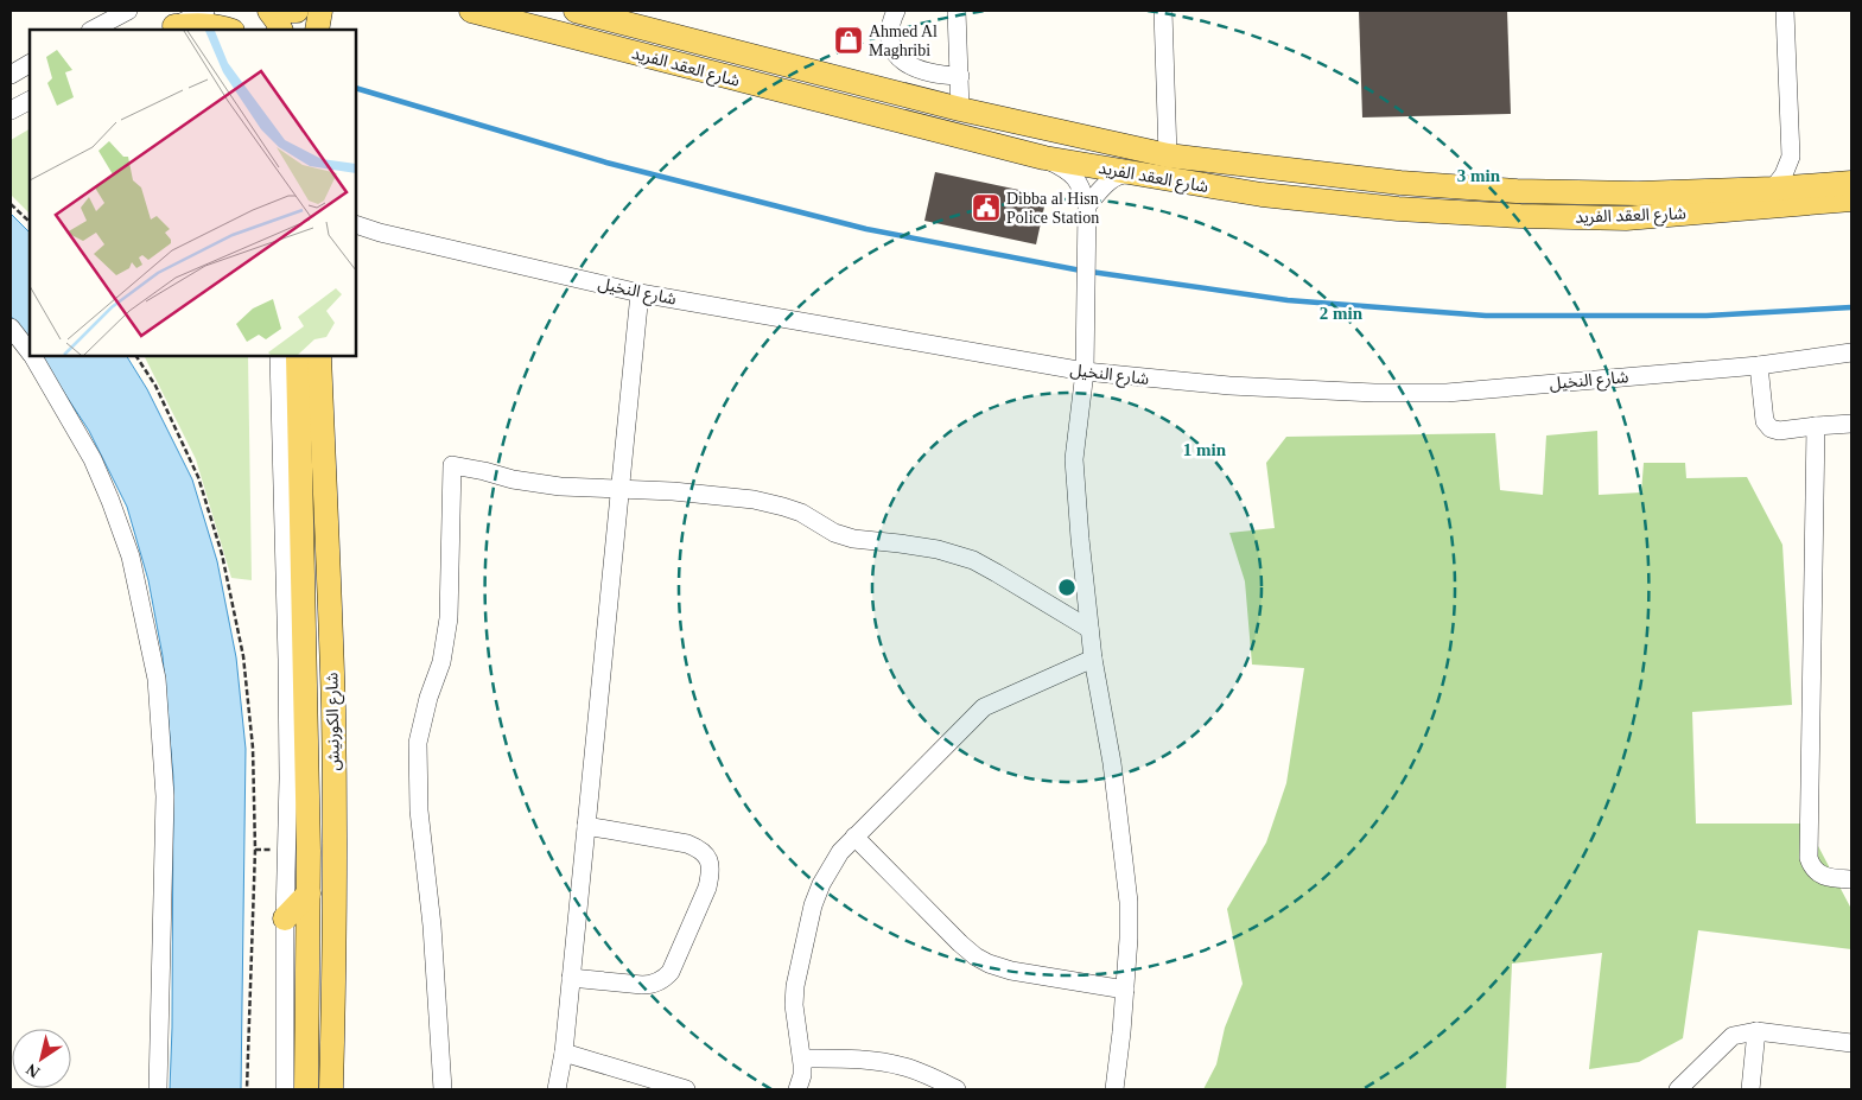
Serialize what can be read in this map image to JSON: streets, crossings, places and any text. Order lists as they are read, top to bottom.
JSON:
{
  "streets": {
    "main road": ["شارع العقد الفريد", "شارع الكورنيش"],
    "street": ["شارع النخيل"]
  },
  "places": {
    "shop": ["Ahmed Al Maghribi"],
    "public building": ["Dibba al Hisn Police Station"]
  },
  "north": "bottom left",
  "rings": ["3 min", "2 min", "1 min"]
}
